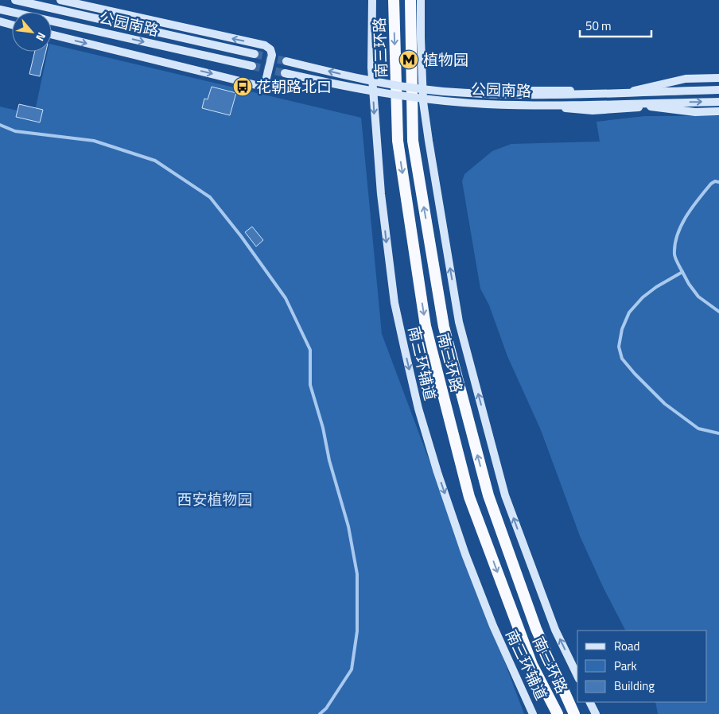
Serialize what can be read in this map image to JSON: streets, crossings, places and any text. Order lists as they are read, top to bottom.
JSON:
{
  "streets": {
    "highway": ["南三环路"],
    "main road": ["公园南路", "南三环辅道"]
  },
  "parks": ["西安植物园"],
  "places": {
    "metro station": ["植物园"],
    "bus stop": ["花朝路北口"]
  },
  "legend": ["Road", "Park", "Building"],
  "scale_bar": "50 m",
  "north": "bottom right"
}
